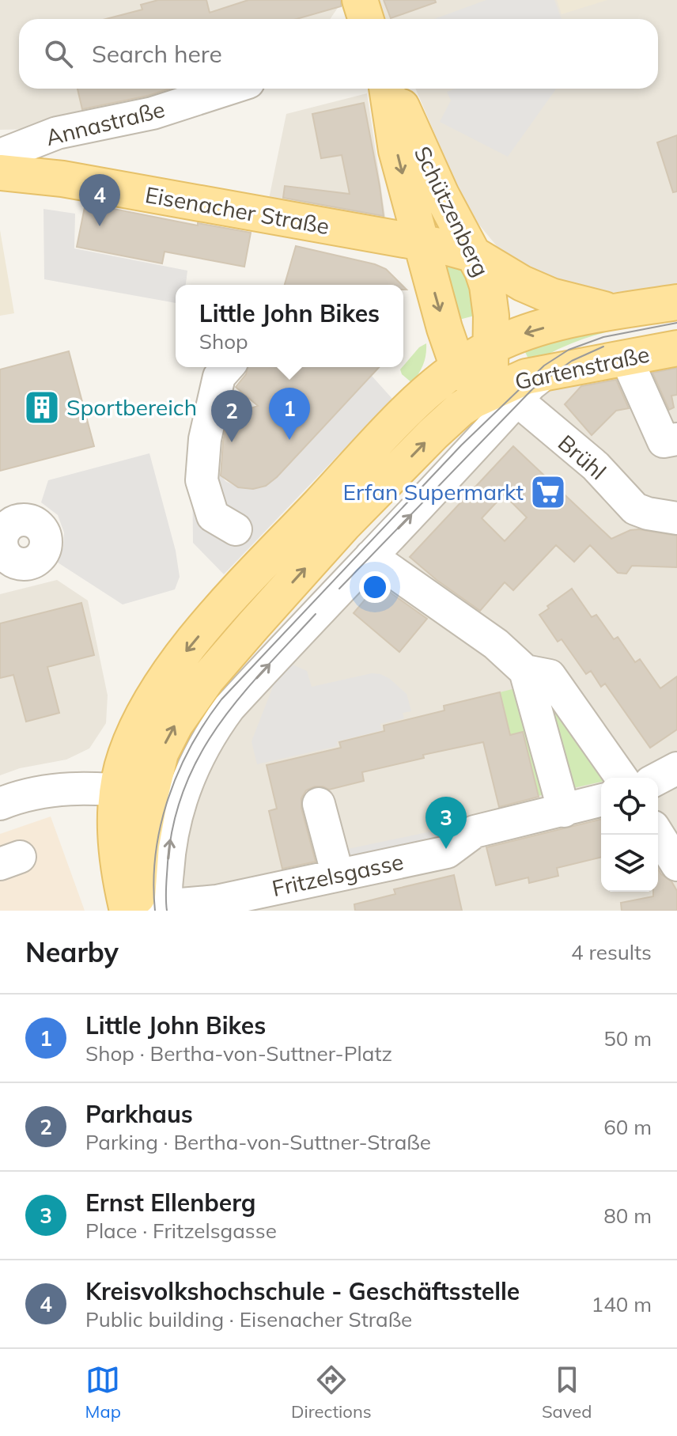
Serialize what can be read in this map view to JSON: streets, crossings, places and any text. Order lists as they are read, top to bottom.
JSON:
{
  "streets": {
    "main road": ["Eisenacher Straße", "Schützenberg", "Gartenstraße"],
    "street": ["Annastraße", "Brühl", "Fritzelsgasse"]
  },
  "crossings": [
    ["Eisenacher Straße", "Schützenberg"],
    ["Eisenacher Straße", "Gartenstraße"],
    ["Schützenberg", "Gartenstraße"]
  ],
  "places": {
    "building": ["Sportbereich"],
    "supermarket": ["Erfan Supermarkt"]
  },
  "page": {
    "search": "Search here",
    "pins": [
      "4",
      "1",
      "2",
      "3"
    ],
    "popup": ["Little John Bikes", "Shop"],
    "heading": ["Nearby", "4 results"],
    "list": [
      {
        "mark": "1",
        "name": "Little John Bikes",
        "note": "Shop · Bertha-von-Suttner-Platz",
        "value": "50 m"
      },
      {
        "mark": "2",
        "name": "Parkhaus",
        "note": "Parking · Bertha-von-Suttner-Straße",
        "value": "60 m"
      },
      {
        "mark": "3",
        "name": "Ernst Ellenberg",
        "note": "Place · Fritzelsgasse",
        "value": "80 m"
      },
      {
        "mark": "4",
        "name": "Kreisvolkshochschule - Geschäftsstelle",
        "note": "Public building · Eisenacher Straße",
        "value": "140 m"
      }
    ],
    "nav": ["Map", "Directions", "Saved"]
  }
}
